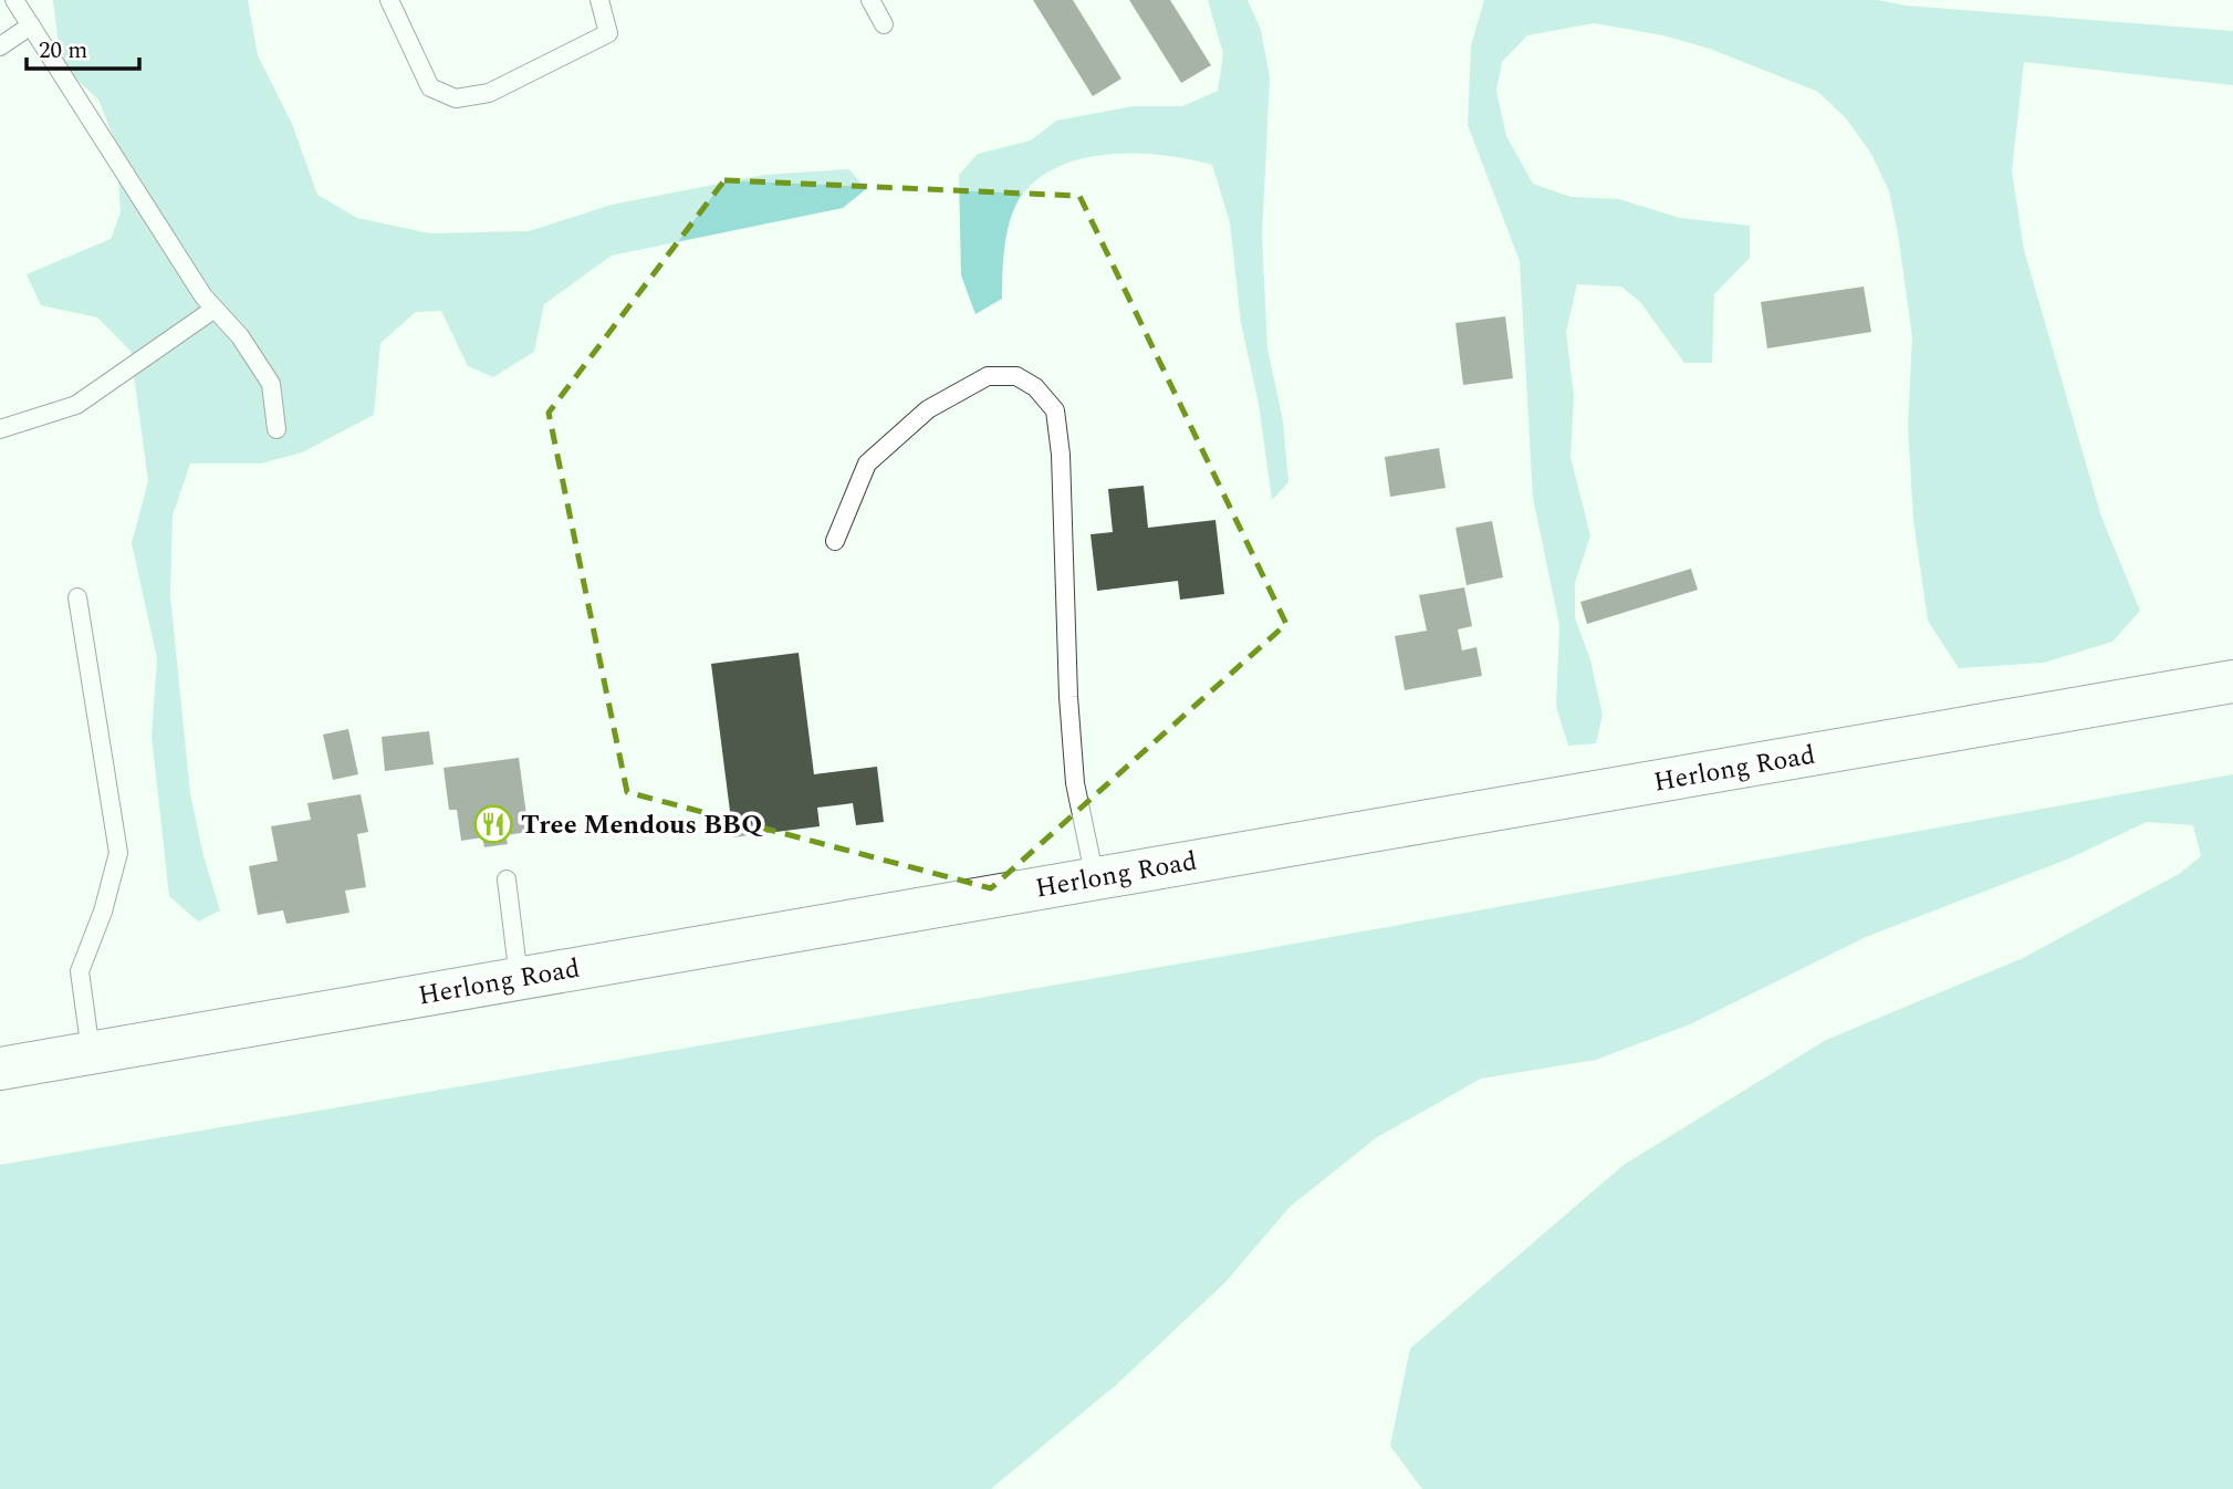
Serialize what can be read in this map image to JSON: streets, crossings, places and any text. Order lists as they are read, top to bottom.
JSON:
{
  "streets": {
    "street": ["Herlong Road"]
  },
  "places": {
    "restaurant": ["Tree Mendous BBQ"]
  },
  "scale_bar": "20 m"
}
